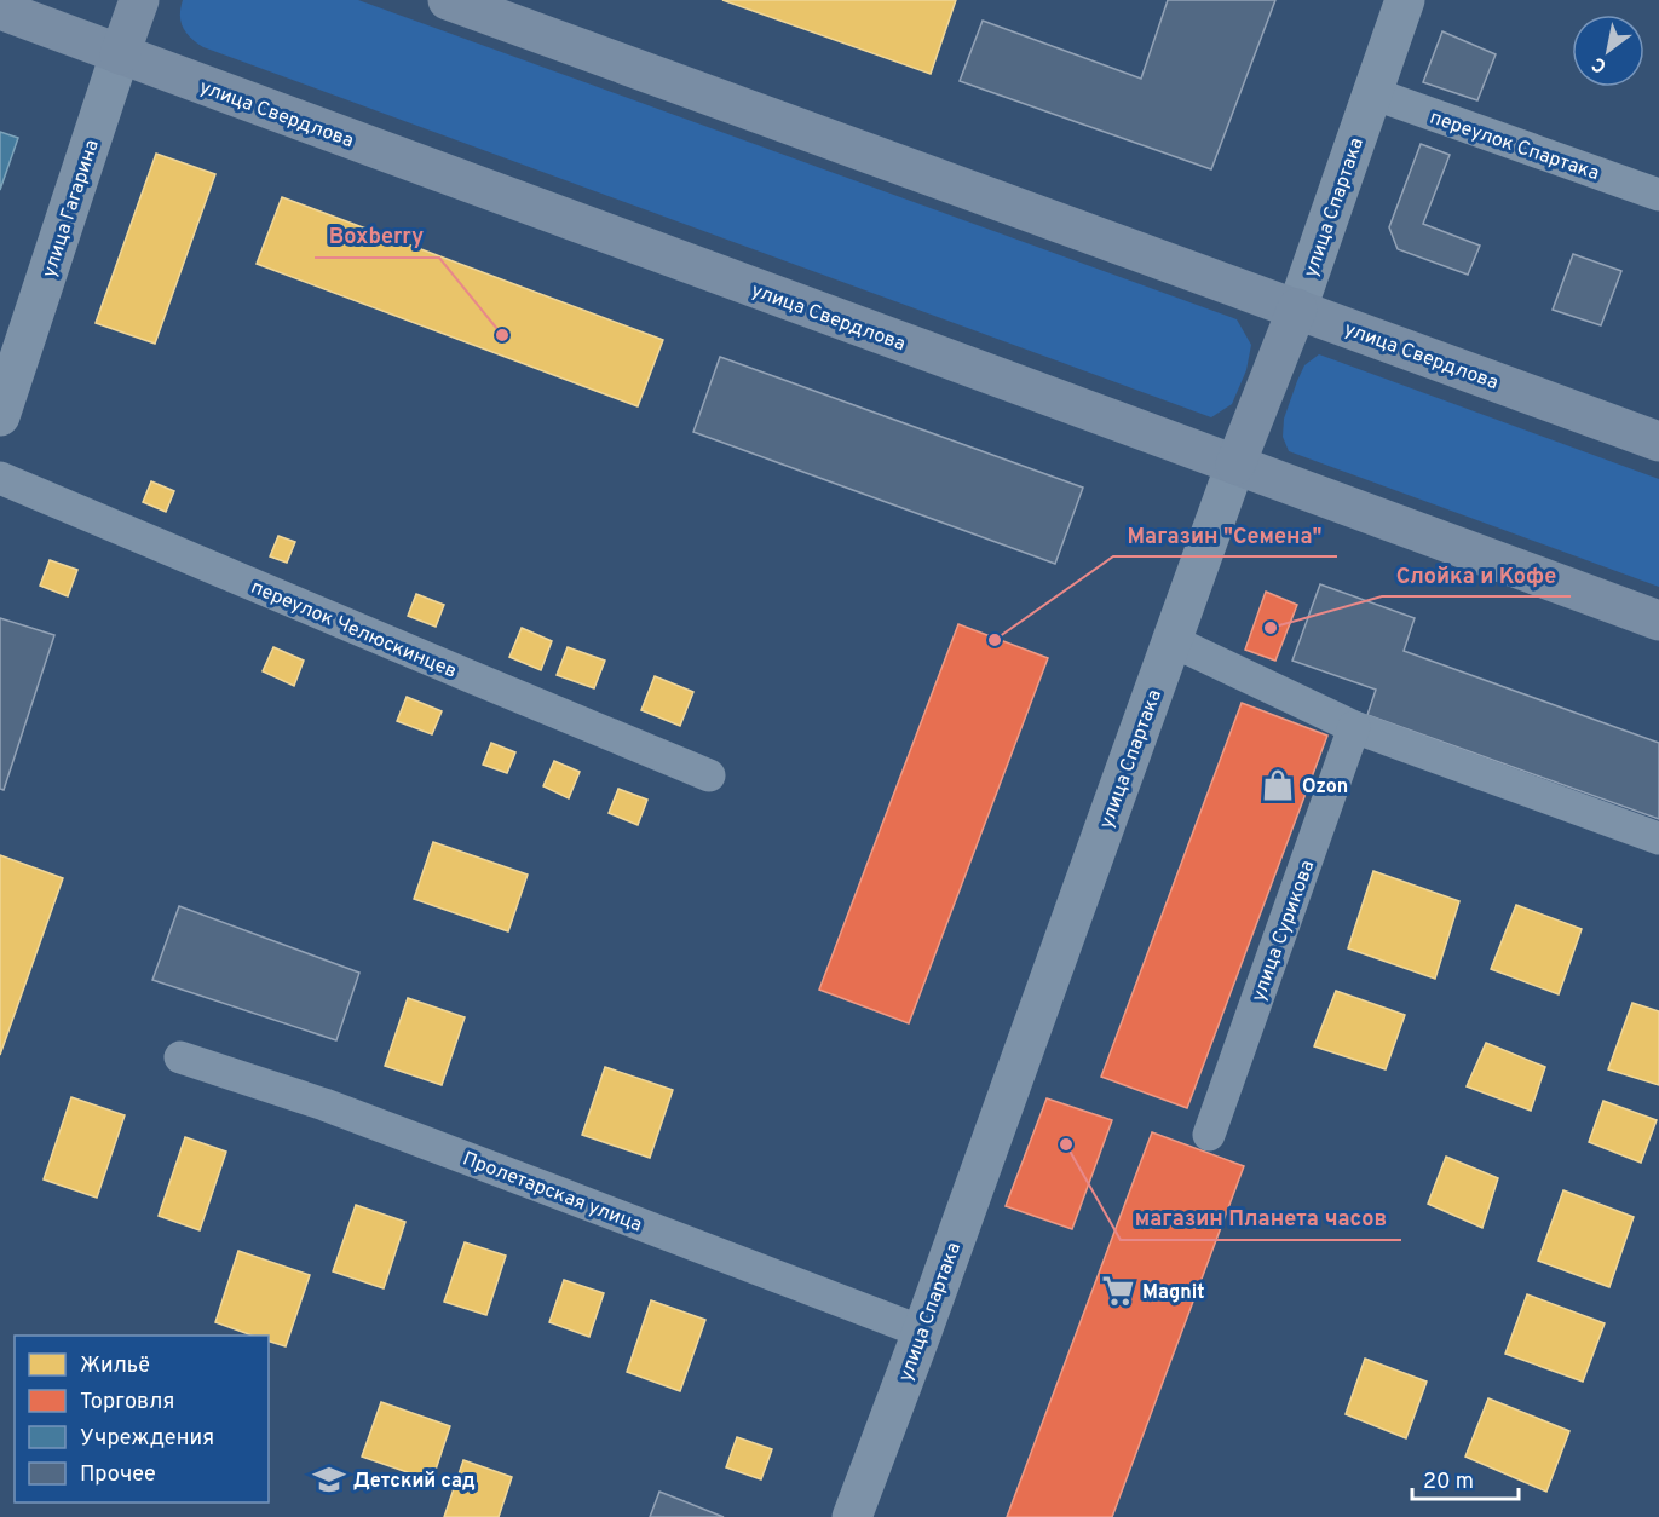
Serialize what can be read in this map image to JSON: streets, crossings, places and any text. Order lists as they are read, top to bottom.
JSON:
{
  "streets": {
    "main road": ["улица Свердлова", "улица Спартака", "улица Гагарина"],
    "street": [
      "переулок Спартака",
      "переулок Челюскинцев",
      "улица Сурикова",
      "Пролетарская улица"
    ]
  },
  "crossings": [
    ["улица Свердлова", "улица Спартака"],
    ["улица Свердлова", "улица Гагарина"],
    ["переулок Спартака", "улица Спартака"],
    ["улица Спартака", "Пролетарская улица"]
  ],
  "places": {
    "other": [
      "Boxberry",
      "Слойка и Кофе",
      "Магазин \"Семена\"",
      "магазин Планета часов"
    ],
    "shop": ["Ozon"],
    "supermarket": ["Magnit"],
    "school or university": ["Детский сад"]
  },
  "legend": [
    "Жильё",
    "Торговля",
    "Учреждения",
    "Прочее"
  ],
  "scale_bar": "20 m",
  "north": "bottom left"
}
